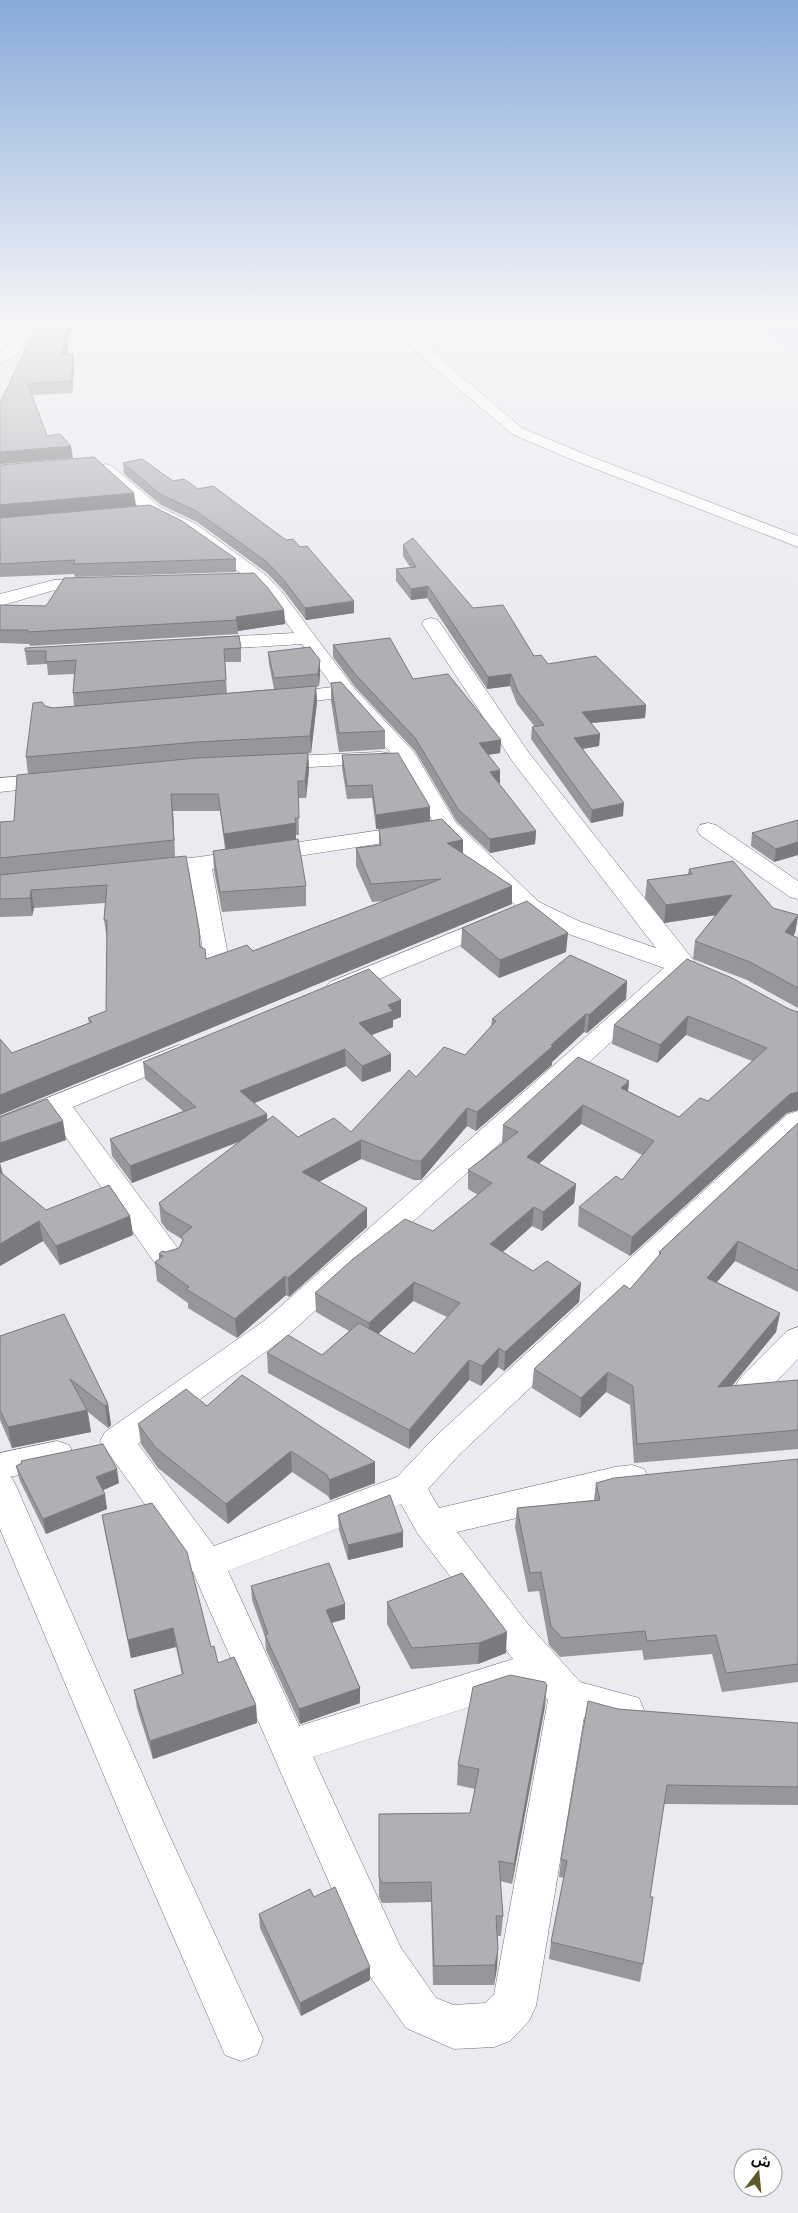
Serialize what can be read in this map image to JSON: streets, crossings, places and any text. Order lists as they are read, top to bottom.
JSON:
{
  "north": "top"
}
